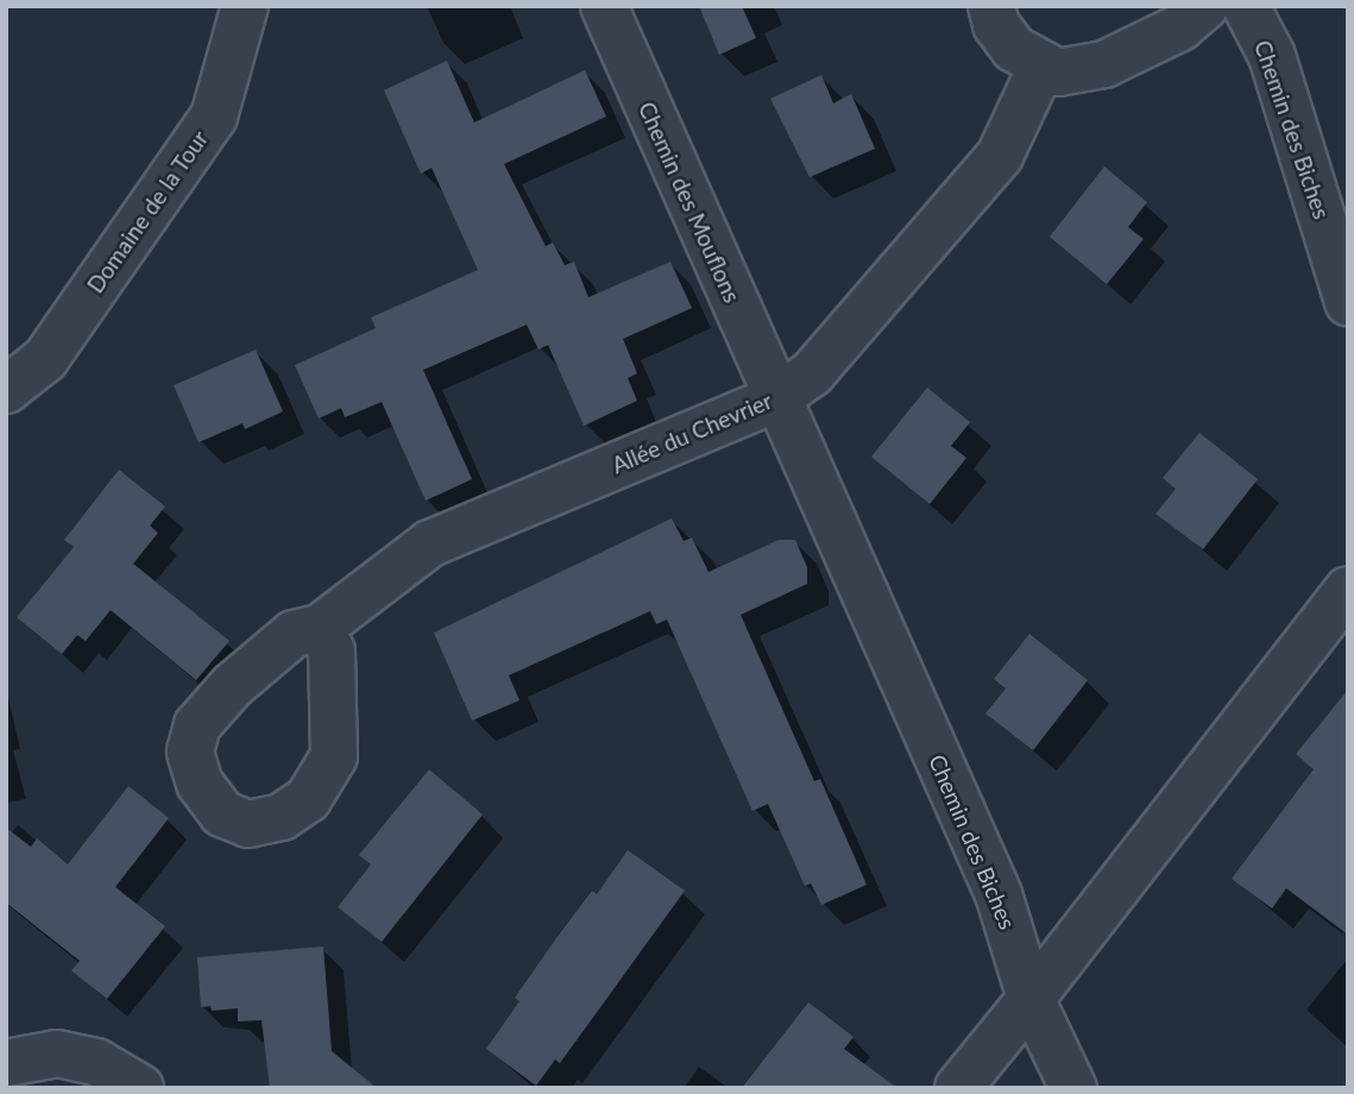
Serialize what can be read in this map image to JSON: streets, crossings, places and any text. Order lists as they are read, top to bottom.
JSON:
{
  "streets": {
    "street": [
      "Chemin des Biches",
      "Chemin des Mouflons",
      "Domaine de la Tour",
      "Allée du Chevrier"
    ]
  },
  "crossings": [
    ["Chemin des Biches", "Chemin des Mouflons"],
    ["Chemin des Biches", "Allée du Chevrier"],
    ["Chemin des Mouflons", "Allée du Chevrier"]
  ]
}
